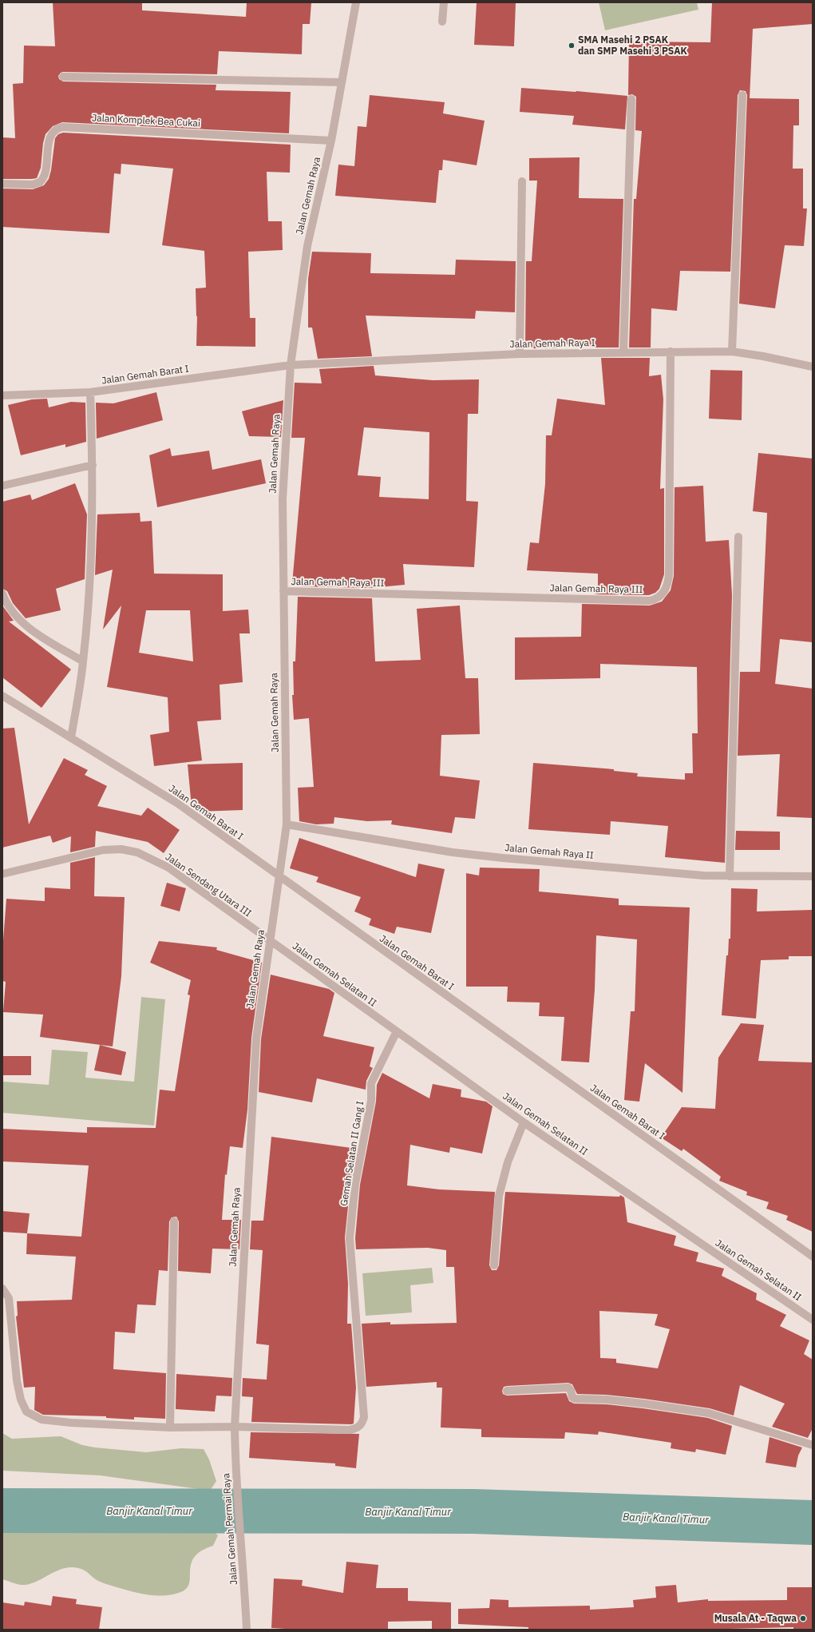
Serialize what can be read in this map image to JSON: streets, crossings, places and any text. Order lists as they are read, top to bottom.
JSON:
{
  "streets": {
    "street": [
      "Jalan Komplek Bea Cukai",
      "Jalan Gemah Raya",
      "Jalan Gemah Raya I",
      "Jalan Gemah Barat I",
      "Jalan Gemah Raya III",
      "Jalan Gemah Raya II",
      "Jalan Sendang Utara III",
      "Jalan Gemah Selatan II",
      "Gemah Selatan II Gang I",
      "Jalan Gemah Permai Raya"
    ]
  },
  "crossings": [
    ["Jalan Komplek Bea Cukai", "Jalan Gemah Raya"],
    ["Jalan Gemah Raya", "Jalan Gemah Raya I"],
    ["Jalan Gemah Raya", "Jalan Gemah Barat I"],
    ["Jalan Gemah Raya", "Jalan Gemah Raya III"],
    ["Jalan Gemah Raya", "Jalan Gemah Raya II"],
    ["Jalan Gemah Raya", "Jalan Sendang Utara III"],
    ["Jalan Gemah Raya", "Jalan Gemah Selatan II"],
    ["Jalan Gemah Raya", "Gemah Selatan II Gang I"],
    ["Jalan Gemah Raya", "Jalan Gemah Permai Raya"],
    ["Jalan Gemah Raya I", "Jalan Gemah Barat I"],
    ["Jalan Gemah Raya I", "Jalan Gemah Raya III"],
    ["Jalan Sendang Utara III", "Jalan Gemah Selatan II"],
    ["Jalan Gemah Selatan II", "Gemah Selatan II Gang I"],
    ["Gemah Selatan II Gang I", "Jalan Gemah Permai Raya"]
  ],
  "water": ["Banjir Kanal Timur"],
  "places": ["SMA Masehi 2 PSAK dan SMP Masehi 3 PSAK", "Musala At - Taqwa"]
}
